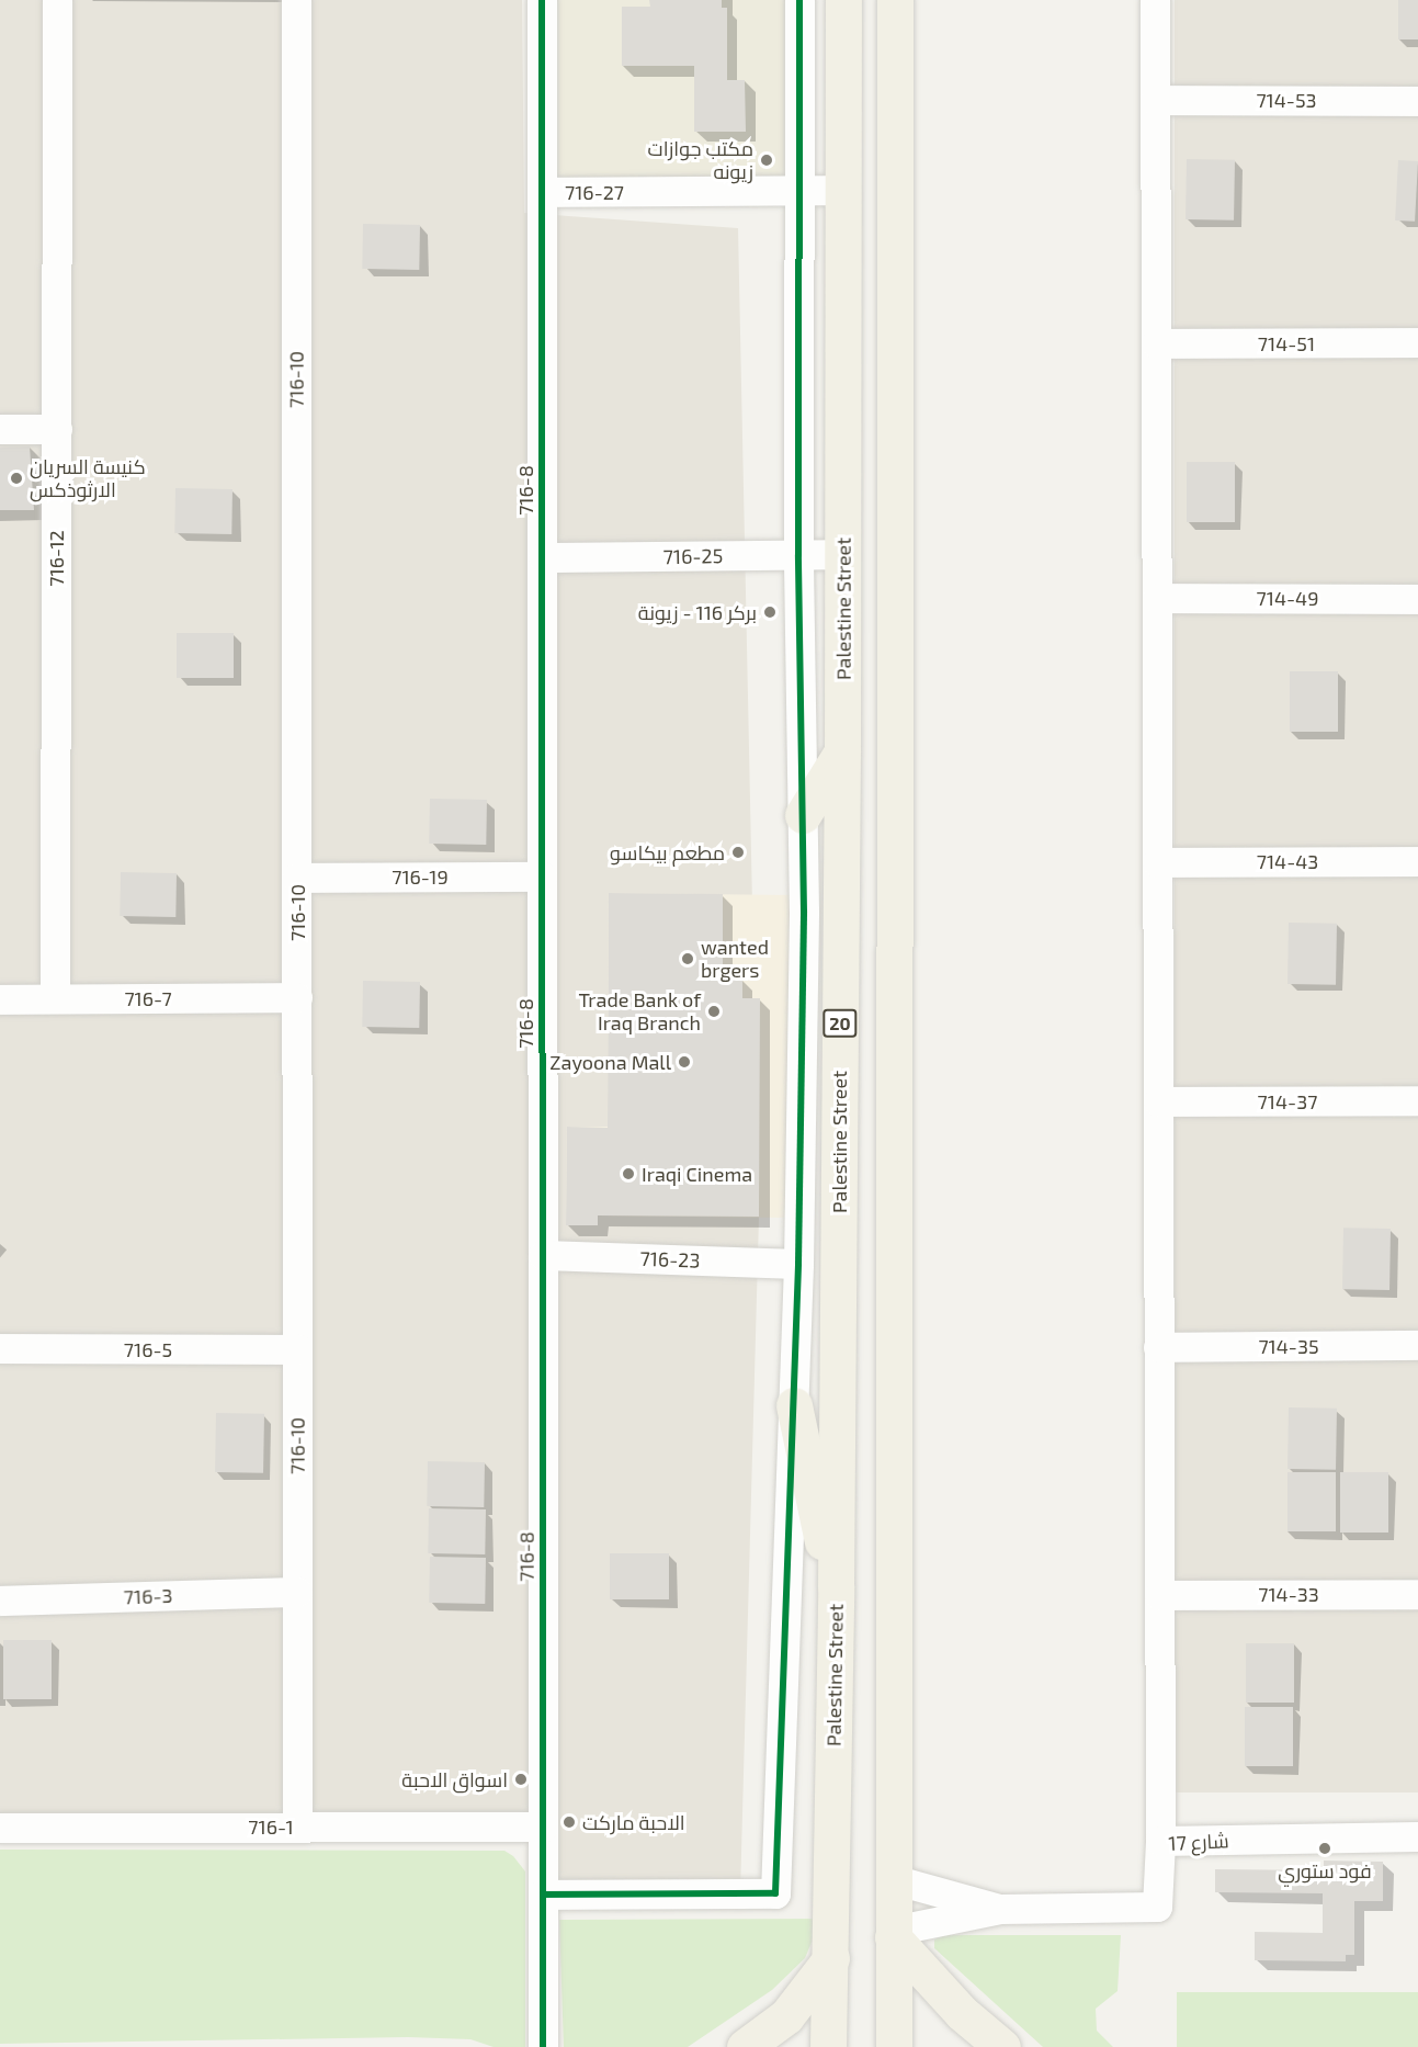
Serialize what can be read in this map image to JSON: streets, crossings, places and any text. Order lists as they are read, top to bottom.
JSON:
{
  "streets": {
    "main road": ["Palestine Street", "20"],
    "street": [
      "714-53",
      "716-27",
      "714-51",
      "716-10",
      "716-8",
      "716-25",
      "716-12",
      "714-49",
      "714-43",
      "716-19",
      "716-7",
      "714-37",
      "716-23",
      "714-35",
      "716-5",
      "714-33",
      "716-3",
      "716-1",
      "شارع 17"
    ]
  },
  "crossings": [
    ["716-27", "716-8"],
    ["716-27", "Palestine Street"],
    ["716-10", "716-19"],
    ["716-10", "716-7"],
    ["716-10", "716-5"],
    ["716-10", "716-3"],
    ["716-10", "716-1"],
    ["716-8", "716-25"],
    ["716-8", "716-19"],
    ["716-8", "716-23"],
    ["716-8", "716-1"],
    ["716-25", "Palestine Street"],
    ["716-12", "716-7"]
  ],
  "places": [
    "مكتب جوازات زيونه",
    "كنيسة السريان الارثوذكس",
    "بركر 116 - زيونة",
    "مطعم بيكاسو",
    "wanted brgers",
    "Trade Bank of Iraq Branch",
    "Zayoona Mall",
    "Iraqi Cinema",
    "اسواق الاحبة",
    "الاحبة ماركت",
    "فود ستوري"
  ]
}
